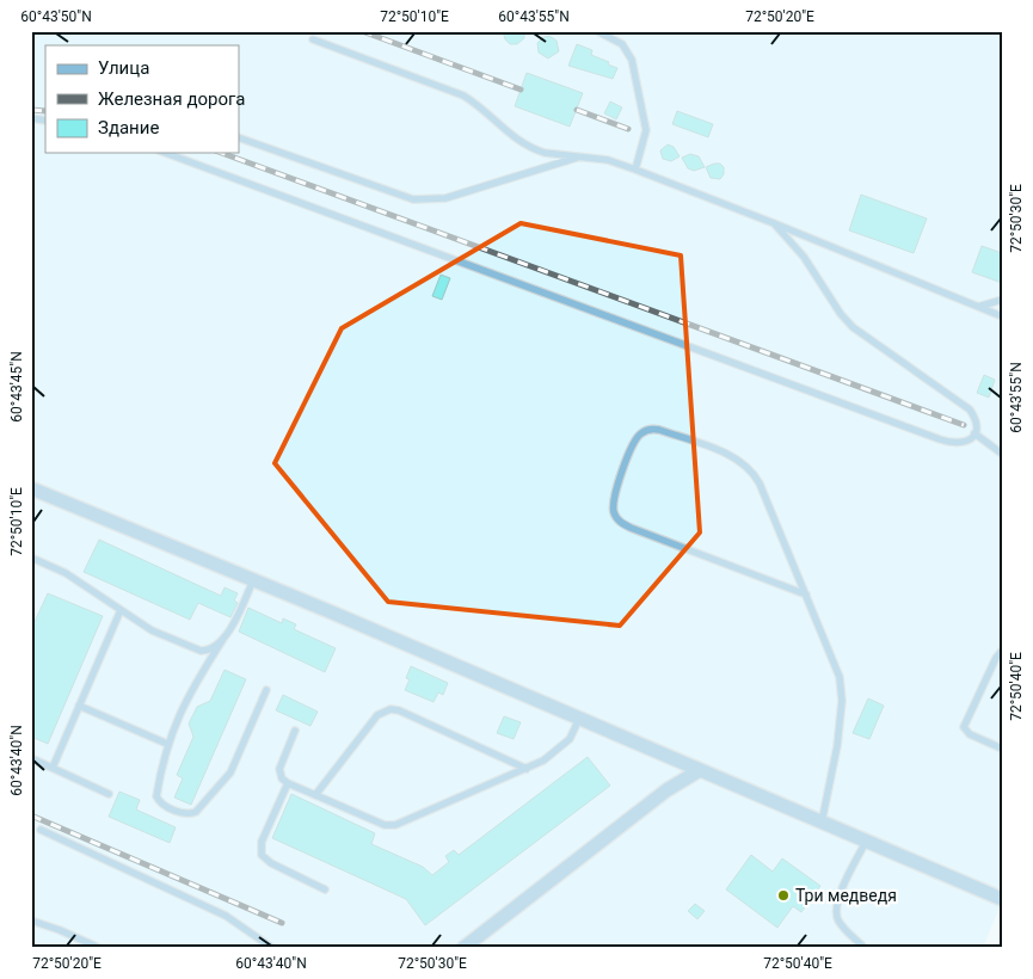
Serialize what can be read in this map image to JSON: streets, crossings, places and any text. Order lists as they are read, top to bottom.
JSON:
{
  "places": ["Три медведя"],
  "legend": ["Улица", "Железная дорога", "Здание"],
  "coordinates": [
    "60°43'50\"N",
    "72°50'10\"E",
    "60°43'55\"N",
    "72°50'20\"E",
    "72°50'30\"E",
    "60°43'45\"N",
    "72°50'40\"E",
    "60°43'40\"N"
  ]
}
